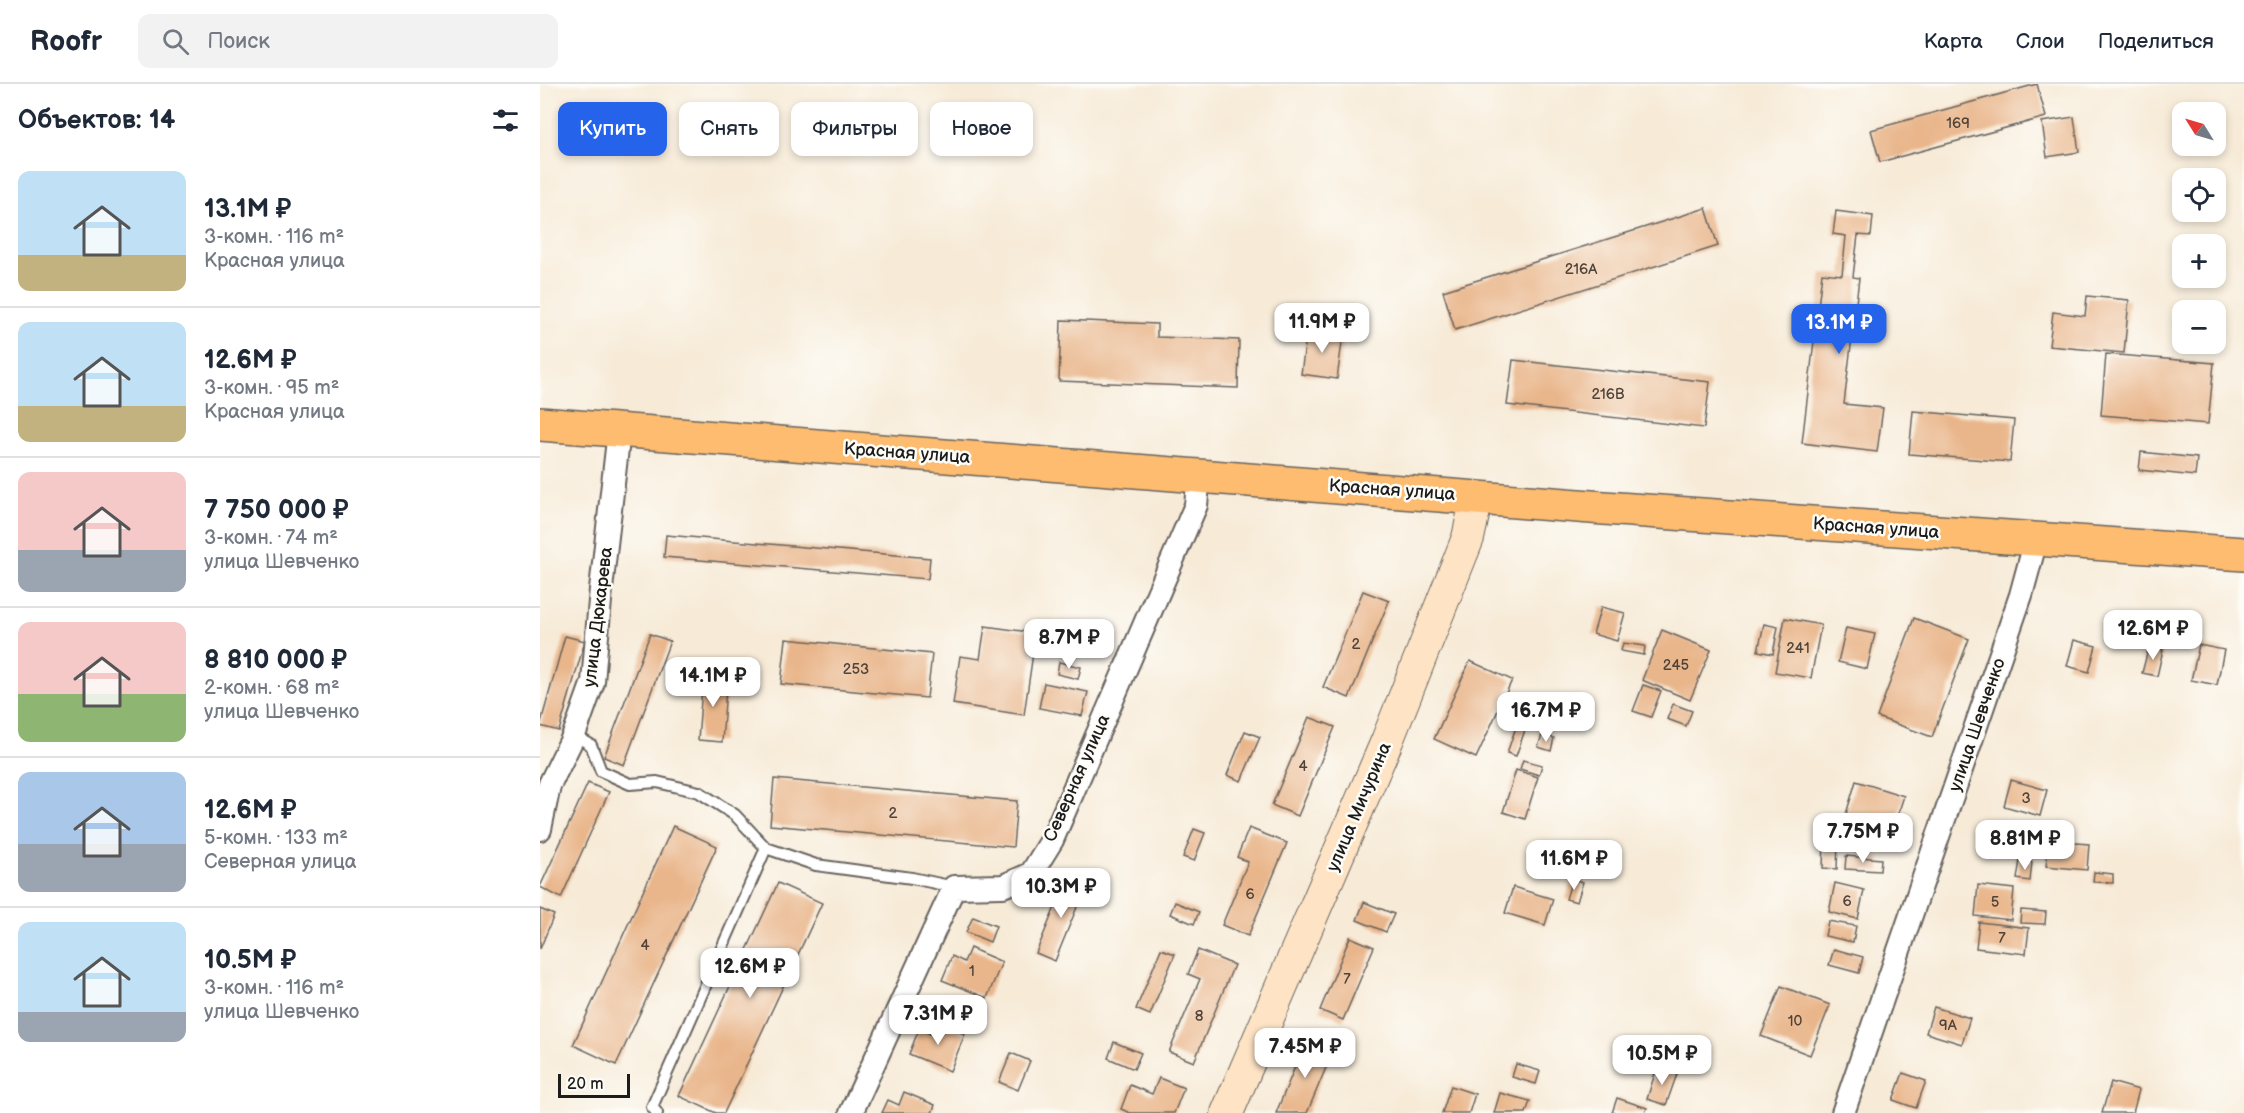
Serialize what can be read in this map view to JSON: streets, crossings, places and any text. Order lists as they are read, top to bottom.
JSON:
{
  "streets": {
    "main road": ["Красная улица"],
    "street": [
      "улица Дюкарева",
      "улица Шевченко",
      "Северная улица",
      "улица Мичурина"
    ]
  },
  "crossings": [
    ["Красная улица", "улица Дюкарева"],
    ["Красная улица", "улица Шевченко"],
    ["Красная улица", "Северная улица"],
    ["Красная улица", "улица Мичурина"]
  ],
  "house_numbers": [
    "169",
    "216А",
    "216В",
    "2",
    "241",
    "245",
    "253",
    "4",
    "3",
    "2",
    "6",
    "6",
    "5",
    "7",
    "4",
    "1",
    "7",
    "8",
    "10",
    "9А"
  ],
  "scale_bar": "20 m",
  "north": "top left",
  "page": {
    "header": "Roofr",
    "search": "Поиск",
    "nav": ["Карта", "Слои", "Поделиться"],
    "heading": "Объектов: 14",
    "map_buttons": ["+", "−"],
    "chip": [
      "Купить",
      "Снять",
      "Фильтры",
      "Новое"
    ],
    "list": [
      {
        "name": "13.1M ₽",
        "note": "3-комн. · 116 m² · Красная улица"
      },
      {
        "name": "12.6M ₽",
        "note": "3-комн. · 95 m² · Красная улица"
      },
      {
        "name": "7 750 000 ₽",
        "note": "3-комн. · 74 m² · улица Шевченко"
      },
      {
        "name": "8 810 000 ₽",
        "note": "2-комн. · 68 m² · улица Шевченко"
      },
      {
        "name": "12.6M ₽",
        "note": "5-комн. · 133 m² · Северная улица"
      },
      {
        "name": "10.5M ₽",
        "note": "3-комн. · 116 m² · улица Шевченко"
      }
    ],
    "price": [
      "11.9M ₽",
      "13.1M ₽",
      "12.6M ₽",
      "8.7M ₽",
      "14.1M ₽",
      "16.7M ₽",
      "7.75M ₽",
      "8.81M ₽",
      "11.6M ₽",
      "10.3M ₽",
      "12.6M ₽",
      "7.31M ₽",
      "7.45M ₽",
      "10.5M ₽"
    ],
    "scale": "20 m"
  }
}
